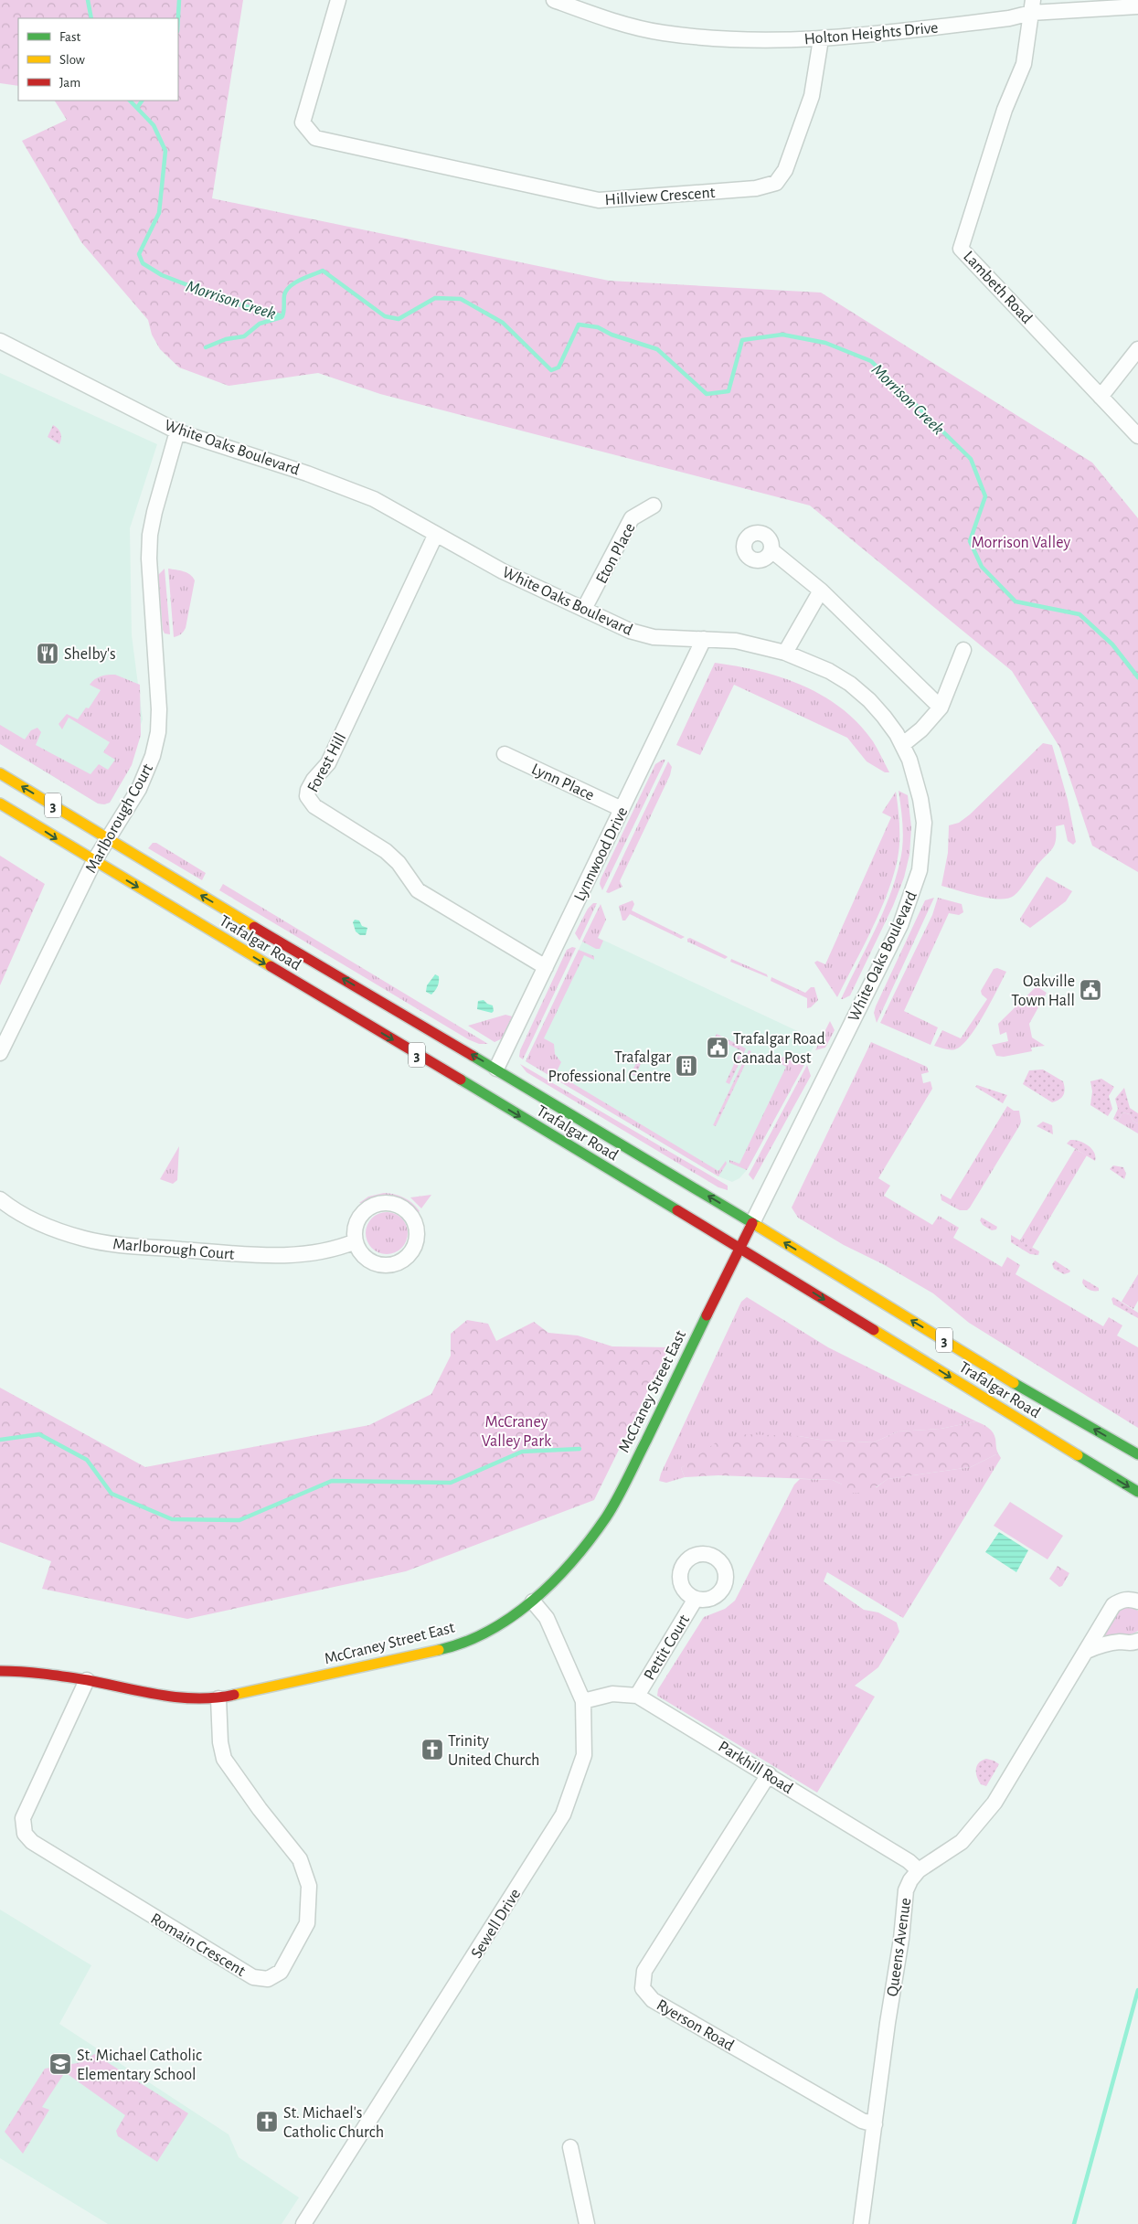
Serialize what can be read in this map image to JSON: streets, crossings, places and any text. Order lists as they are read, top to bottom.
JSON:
{
  "streets": {
    "main road": [
      "White Oaks Boulevard",
      "3",
      "Trafalgar Road",
      "McCraney Street East"
    ],
    "street": [
      "Holton Heights Drive",
      "Hillview Crescent",
      "Lambeth Road",
      "Eton Place",
      "Forest Hill",
      "Lynn Place",
      "Marlborough Court",
      "Lynnwood Drive",
      "Pettit Court",
      "Parkhill Road",
      "Sewell Drive",
      "Romain Crescent",
      "Queens Avenue",
      "Ryerson Road"
    ]
  },
  "crossings": [
    ["Holton Heights Drive", "Hillview Crescent"],
    ["Holton Heights Drive", "Lambeth Road"],
    ["White Oaks Boulevard", "Eton Place"],
    ["White Oaks Boulevard", "Forest Hill"],
    ["White Oaks Boulevard", "Marlborough Court"],
    ["White Oaks Boulevard", "Lynnwood Drive"],
    ["White Oaks Boulevard", "Trafalgar Road"],
    ["White Oaks Boulevard", "McCraney Street East"],
    ["Forest Hill", "Lynnwood Drive"],
    ["Lynn Place", "Lynnwood Drive"],
    ["Marlborough Court", "Trafalgar Road"],
    ["Lynnwood Drive", "Trafalgar Road"],
    ["Trafalgar Road", "McCraney Street East"],
    ["McCraney Street East", "Sewell Drive"],
    ["McCraney Street East", "Romain Crescent"],
    ["Pettit Court", "Parkhill Road"],
    ["Parkhill Road", "Sewell Drive"],
    ["Parkhill Road", "Queens Avenue"],
    ["Parkhill Road", "Ryerson Road"],
    ["Queens Avenue", "Ryerson Road"]
  ],
  "water": ["Morrison Creek"],
  "parks": ["Morrison Valley", "McCraney Valley Park"],
  "places": {
    "restaurant": ["Shelby's"],
    "public building": ["Oakville Town Hall", "Trafalgar Road Canada Post"],
    "building": ["Trafalgar Professional Centre"],
    "church": ["Trinity United Church", "St. Michael's Catholic Church"],
    "school or university": ["St. Michael Catholic Elementary School"]
  },
  "legend": ["Fast", "Slow", "Jam"]
}
